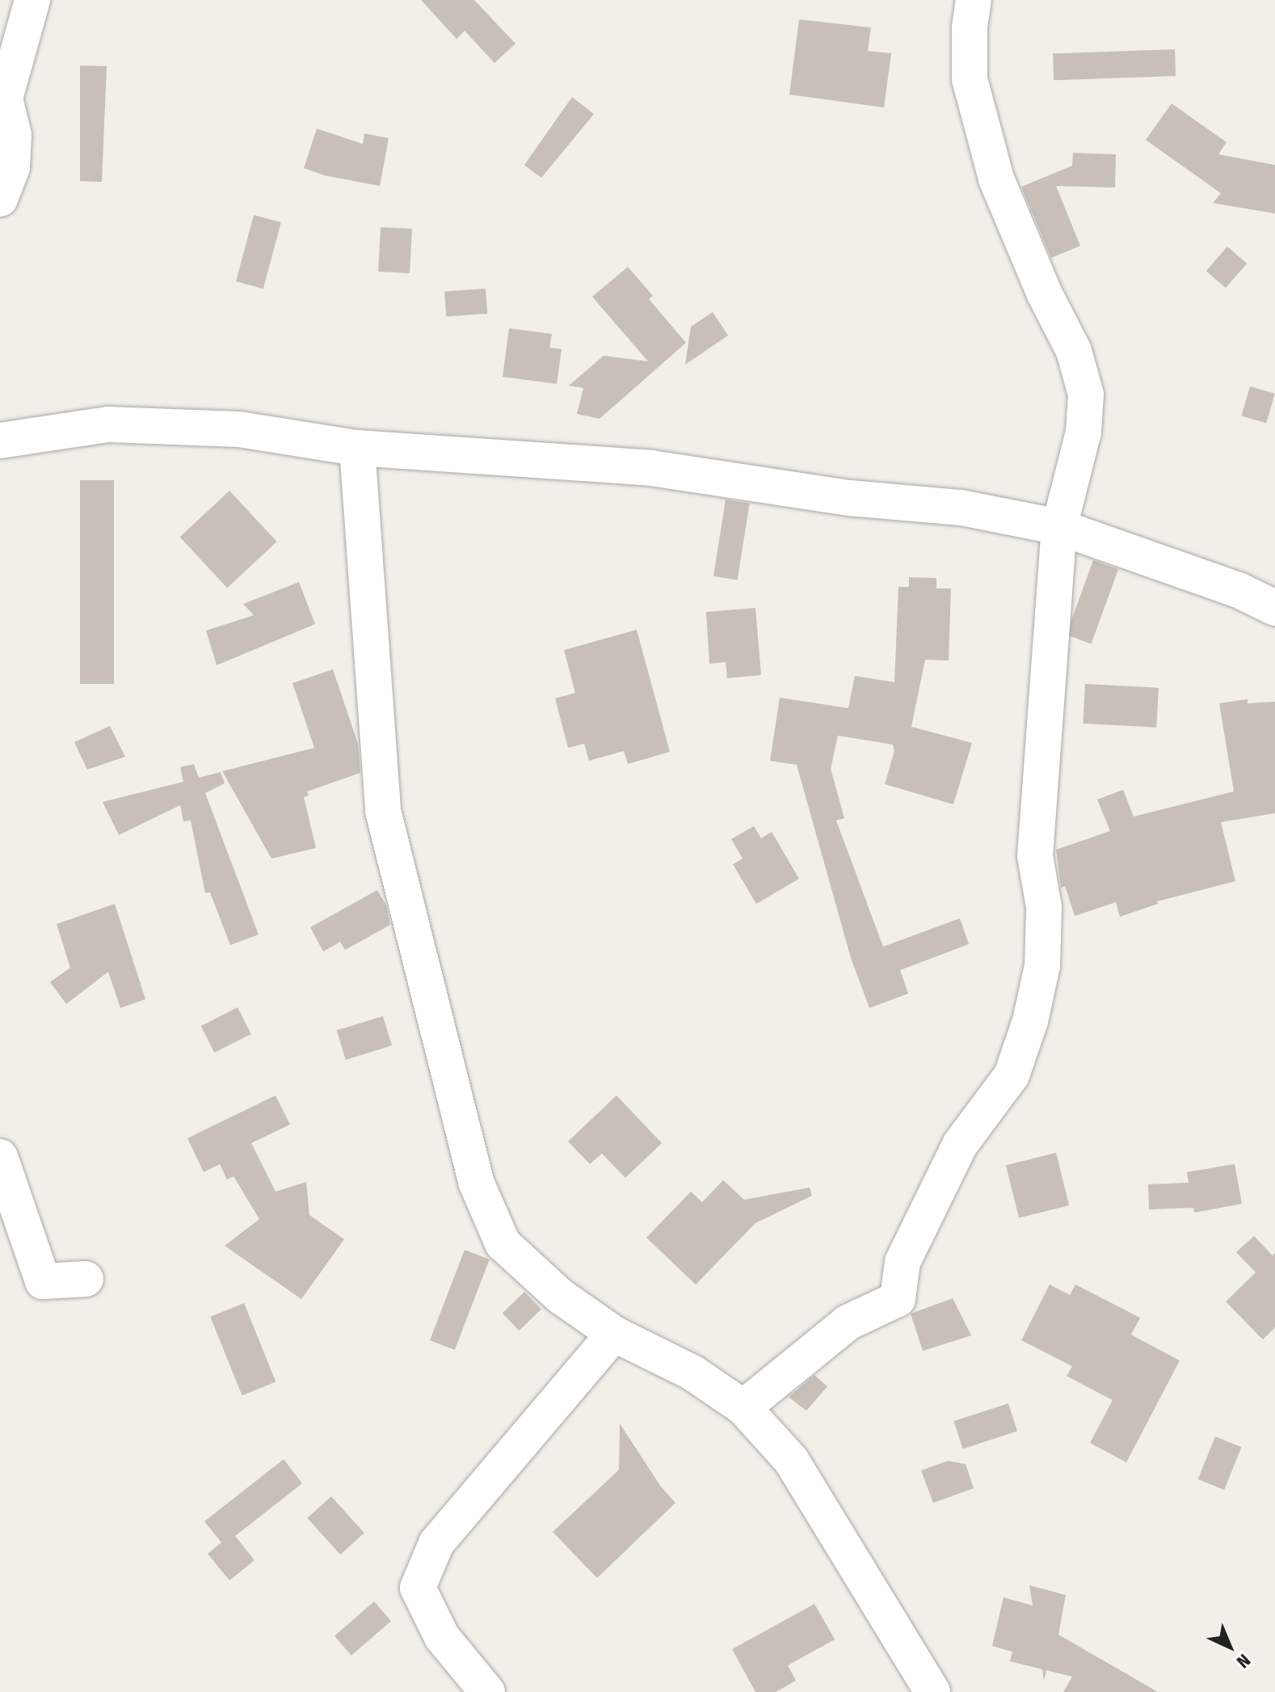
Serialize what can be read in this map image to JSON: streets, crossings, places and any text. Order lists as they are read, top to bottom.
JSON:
{
  "north": "bottom right"
}
